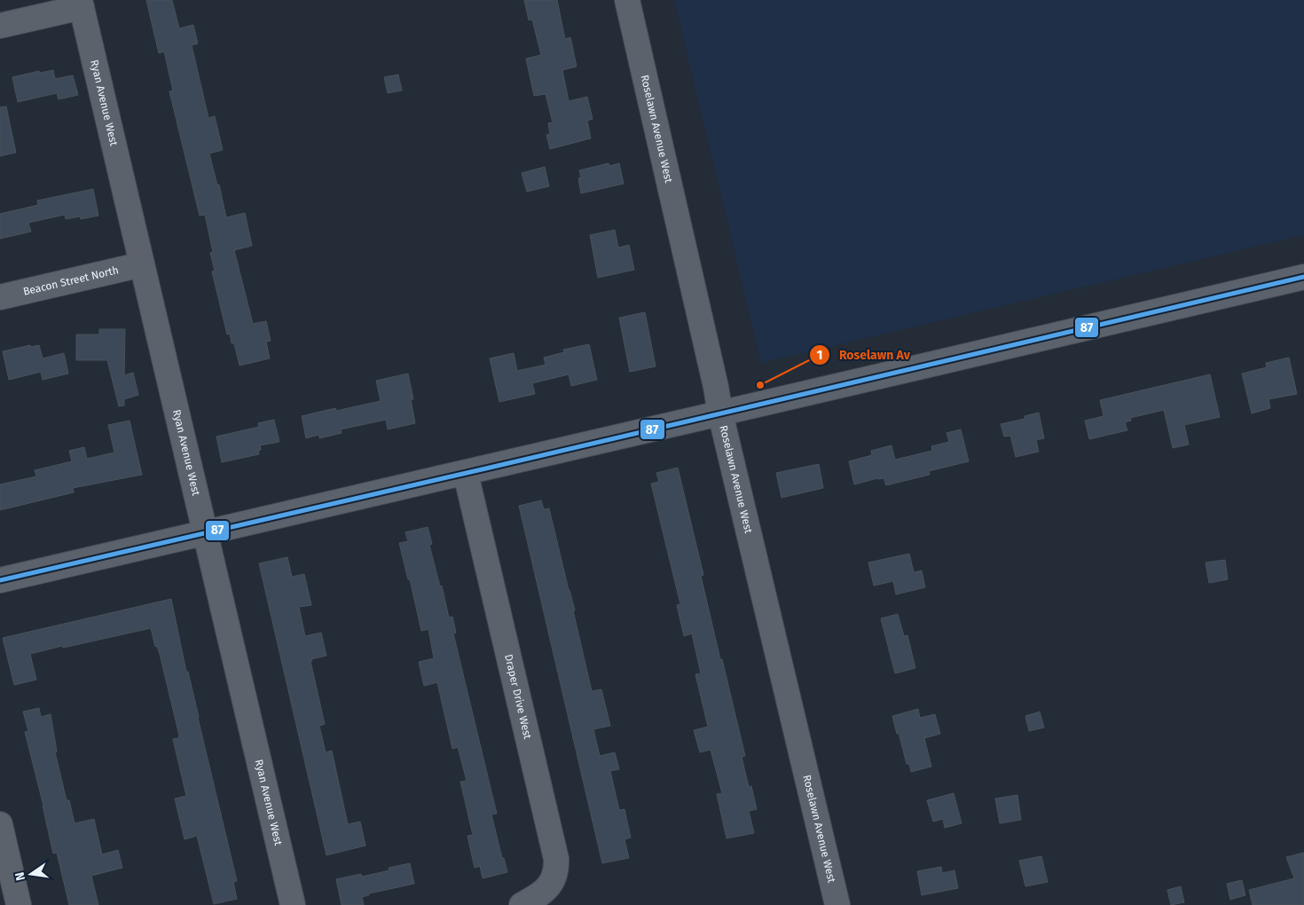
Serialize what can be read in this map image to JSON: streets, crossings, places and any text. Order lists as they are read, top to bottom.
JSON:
{
  "streets": {
    "street": [
      "Ryan Avenue West",
      "Roselawn Avenue West",
      "Beacon Street North",
      "Draper Drive West"
    ]
  },
  "crossings": [
    ["Ryan Avenue West", "Beacon Street North"]
  ],
  "places": ["Roselawn Av"],
  "lines": ["transit line 87"],
  "north": "left"
}
